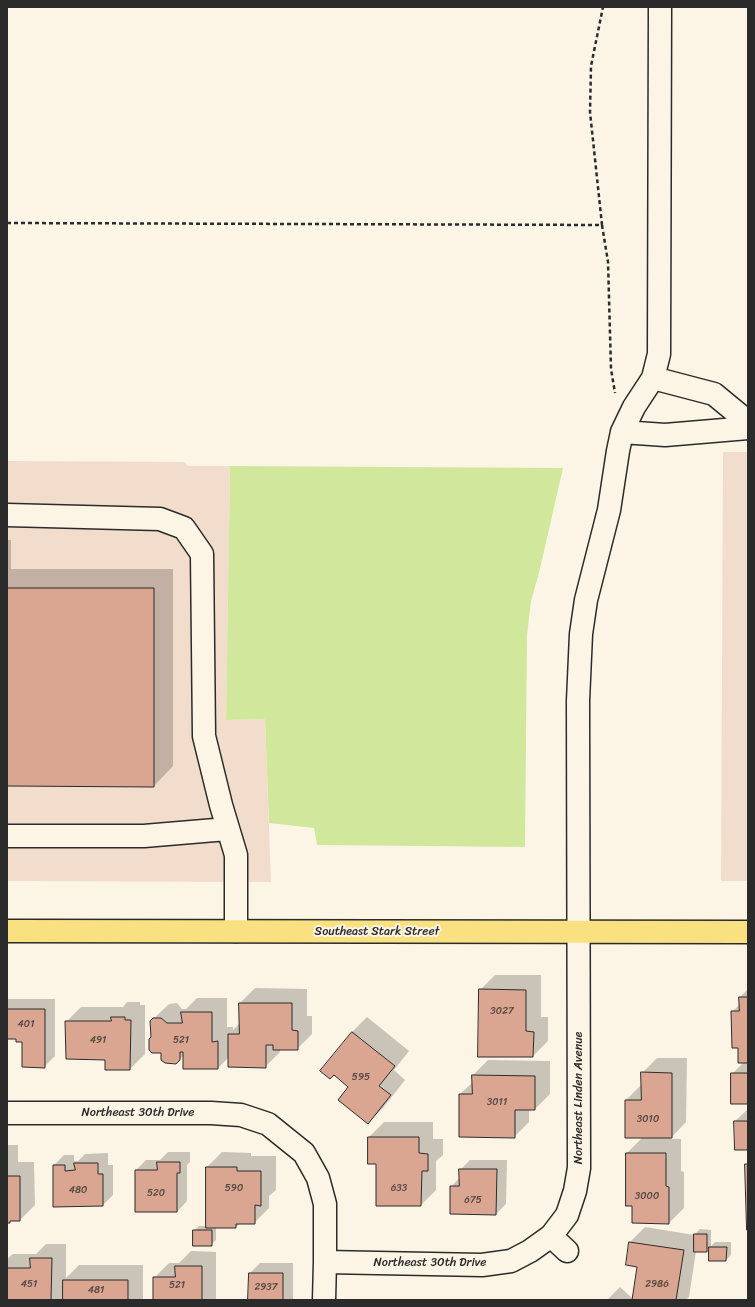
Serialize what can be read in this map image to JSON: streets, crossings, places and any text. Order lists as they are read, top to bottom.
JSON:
{
  "streets": {
    "main road": ["Southeast Stark Street"],
    "street": ["Northeast Linden Avenue", "Northeast 30th Drive"]
  },
  "crossings": [
    ["Southeast Stark Street", "Northeast Linden Avenue"],
    ["Northeast Linden Avenue", "Northeast 30th Drive"]
  ],
  "house_numbers": [
    "3027",
    "401",
    "491",
    "521",
    "595",
    "3011",
    "3010",
    "590",
    "633",
    "480",
    "520",
    "3000",
    "675",
    "451",
    "2986",
    "521",
    "2937",
    "481"
  ]
}
